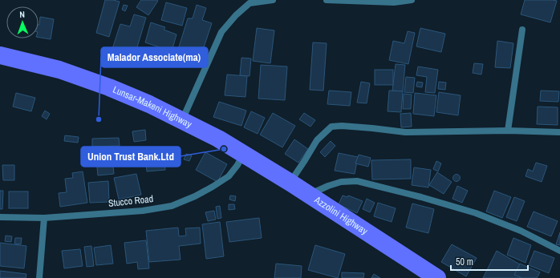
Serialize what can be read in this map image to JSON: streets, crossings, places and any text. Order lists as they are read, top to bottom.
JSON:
{
  "streets": {
    "main road": ["Lunsar-Makeni Highway", "Azzolini Highway"],
    "street": ["Stucco Road"]
  },
  "crossings": [
    ["Lunsar-Makeni Highway", "Stucco Road"],
    ["Lunsar-Makeni Highway", "Azzolini Highway"],
    ["Stucco Road", "Azzolini Highway"]
  ],
  "places": ["Malador Associate(ma)", "Union Trust Bank.Ltd"],
  "scale_bar": "50 m",
  "north": "top"
}
